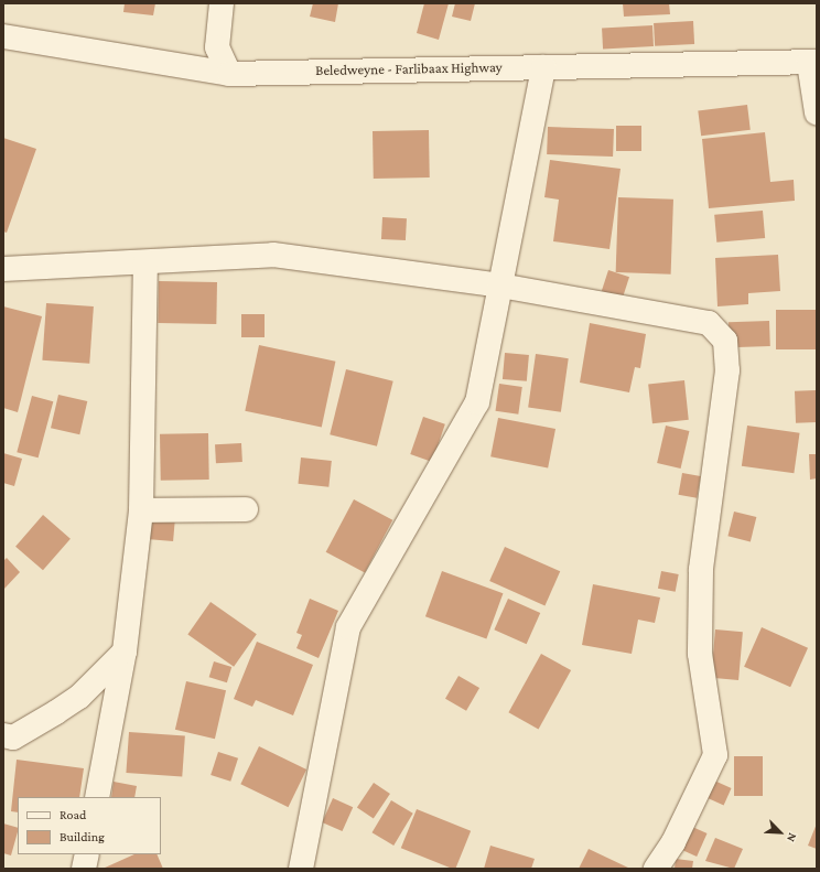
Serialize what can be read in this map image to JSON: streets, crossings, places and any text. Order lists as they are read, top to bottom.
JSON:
{
  "streets": {
    "street": ["Beledweyne - Farlibaax Highway"]
  },
  "legend": ["Road", "Building"],
  "north": "bottom right"
}
